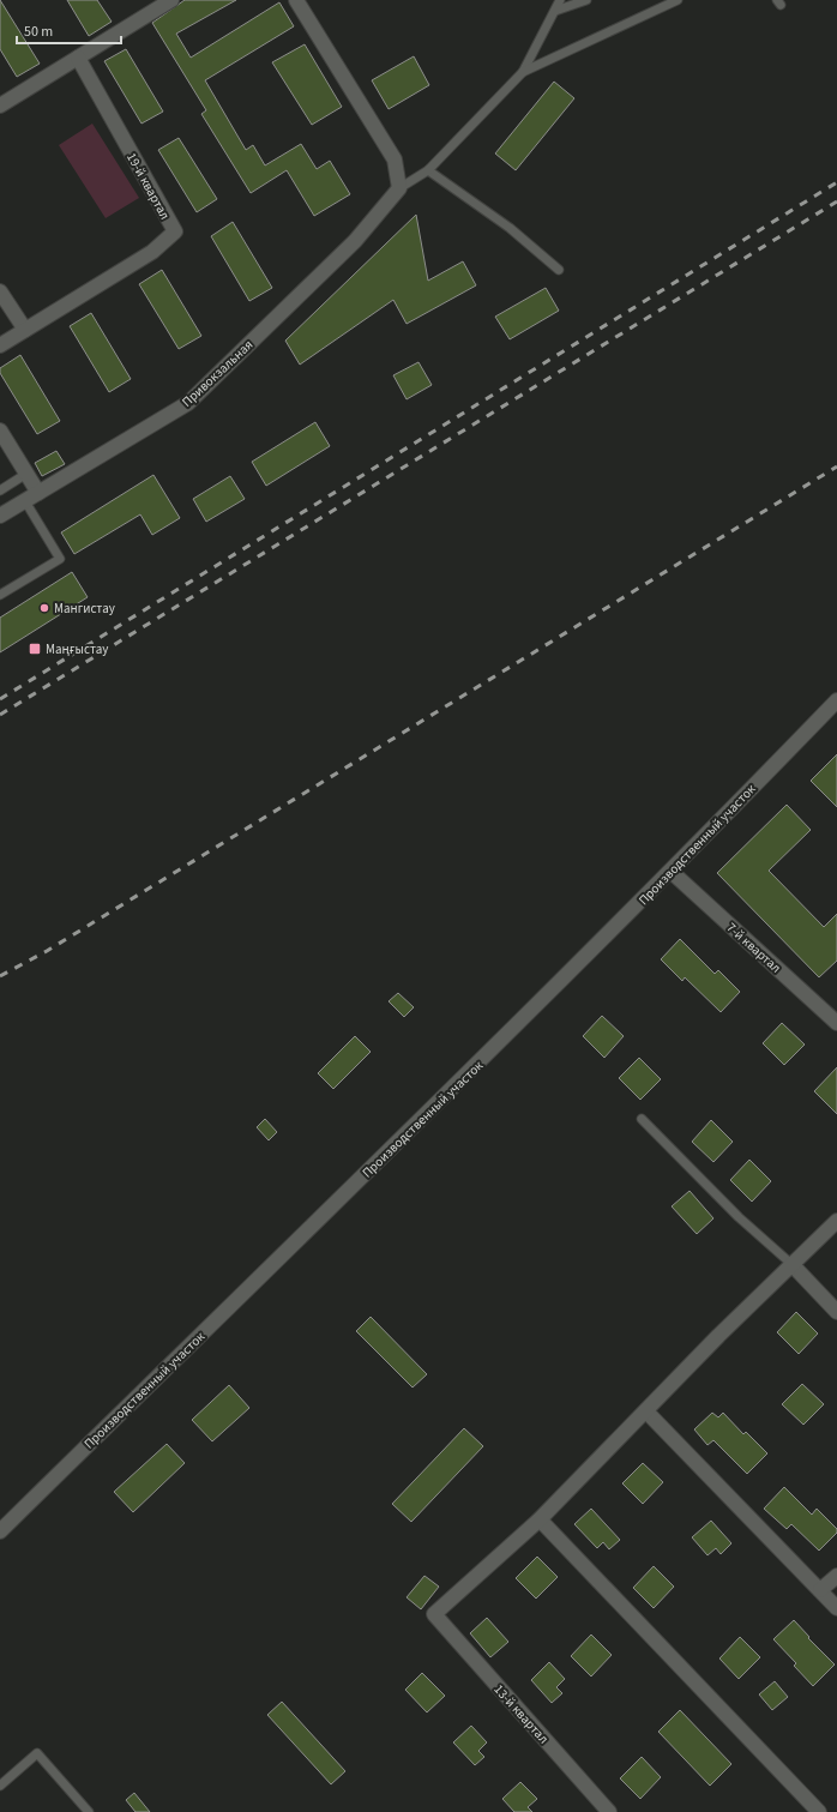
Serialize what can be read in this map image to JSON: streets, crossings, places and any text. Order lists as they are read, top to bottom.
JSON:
{
  "streets": {
    "street": [
      "19-й квартал",
      "Привокзальная",
      "Производственный участок",
      "7-й квартал",
      "13-й квартал"
    ]
  },
  "crossings": [
    ["Производственный участок", "7-й квартал"]
  ],
  "places": {
    "other": ["Мангистау"],
    "transit": ["Маңғыстау"]
  },
  "scale_bar": "50 m"
}
